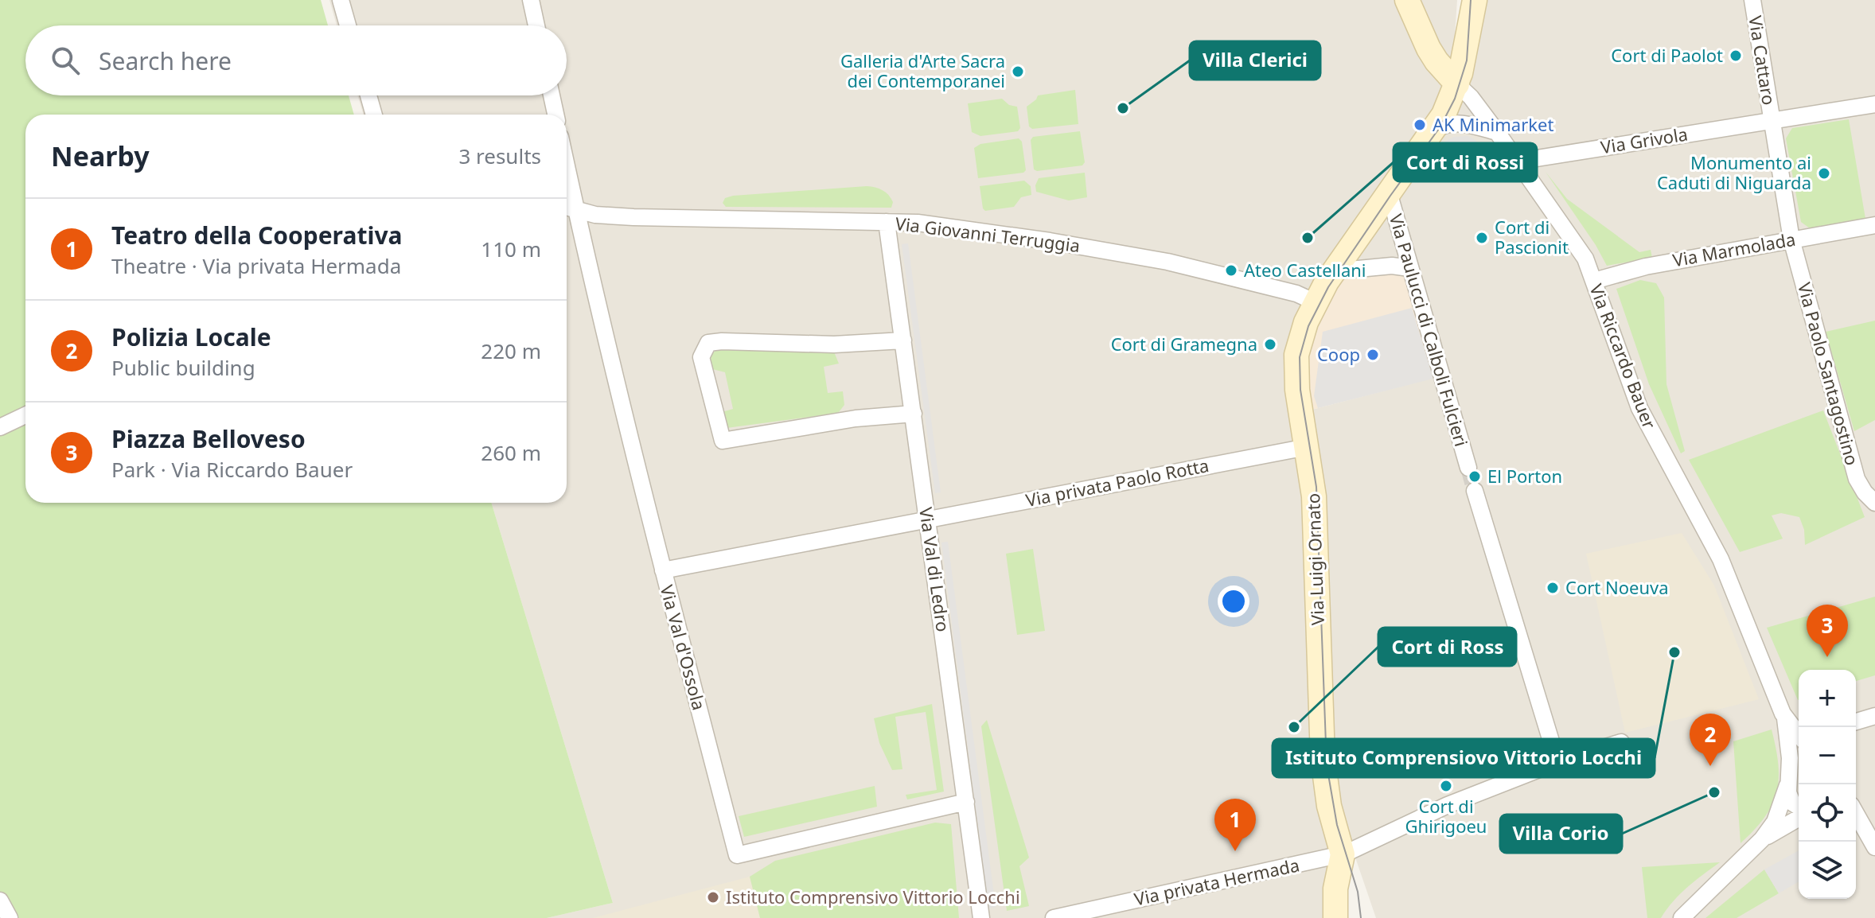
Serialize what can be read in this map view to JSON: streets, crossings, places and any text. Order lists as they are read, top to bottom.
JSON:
{
  "streets": {
    "main road": ["Via Luigi Ornato"],
    "street": [
      "Via Cattaro",
      "Via Grivola",
      "Via Giovanni Terruggia",
      "Via Marmolada",
      "Via Paulucci di Calboli Fulcieri",
      "Via Riccardo Bauer",
      "Via Paolo Santagostino",
      "Via privata Paolo Rotta",
      "Via Val di Ledro",
      "Via Val d'Ossola",
      "Via privata Hermada"
    ]
  },
  "crossings": [
    ["Via Cattaro", "Via Grivola"],
    ["Via Cattaro", "Via Marmolada"],
    ["Via Cattaro", "Via Paolo Santagostino"],
    ["Via Grivola", "Via Riccardo Bauer"],
    ["Via Giovanni Terruggia", "Via Luigi Ornato"],
    ["Via Giovanni Terruggia", "Via Val di Ledro"],
    ["Via Giovanni Terruggia", "Via Val d'Ossola"],
    ["Via Marmolada", "Via Riccardo Bauer"],
    ["Via Marmolada", "Via Paolo Santagostino"],
    ["Via Paulucci di Calboli Fulcieri", "Via Luigi Ornato"],
    ["Via Riccardo Bauer", "Via Luigi Ornato"],
    ["Via privata Paolo Rotta", "Via Luigi Ornato"],
    ["Via privata Paolo Rotta", "Via Val di Ledro"],
    ["Via privata Paolo Rotta", "Via Val d'Ossola"],
    ["Via Luigi Ornato", "Via privata Hermada"],
    ["Via Val di Ledro", "Via Val d'Ossola"]
  ],
  "places": [
    "Cort di Paolot",
    "Galleria d'Arte Sacra dei Contemporanei",
    "Villa Clerici",
    "AK Minimarket",
    "Monumento ai Caduti di Niguarda",
    "Cort di Rossi",
    "Cort di Pascionit",
    "Ateo Castellani",
    "Cort di Gramegna",
    "Coop",
    "El Porton",
    "Cort Noeuva",
    "Istituto Comprensiovo Vittorio Locchi",
    "Cort di Ross",
    "Cort di Ghirigoeu",
    "Villa Corio",
    "Istituto Comprensivo Vittorio Locchi"
  ],
  "page": {
    "search": "Search here",
    "heading": ["Nearby", "3 results"],
    "list": [
      {
        "mark": "1",
        "name": "Teatro della Cooperativa",
        "note": "Theatre · Via privata Hermada",
        "value": "110 m"
      },
      {
        "mark": "2",
        "name": "Polizia Locale",
        "note": "Public building",
        "value": "220 m"
      },
      {
        "mark": "3",
        "name": "Piazza Belloveso",
        "note": "Park · Via Riccardo Bauer",
        "value": "260 m"
      }
    ],
    "pins": ["3", "2", "1"],
    "map_buttons": ["+", "−"]
  }
}
